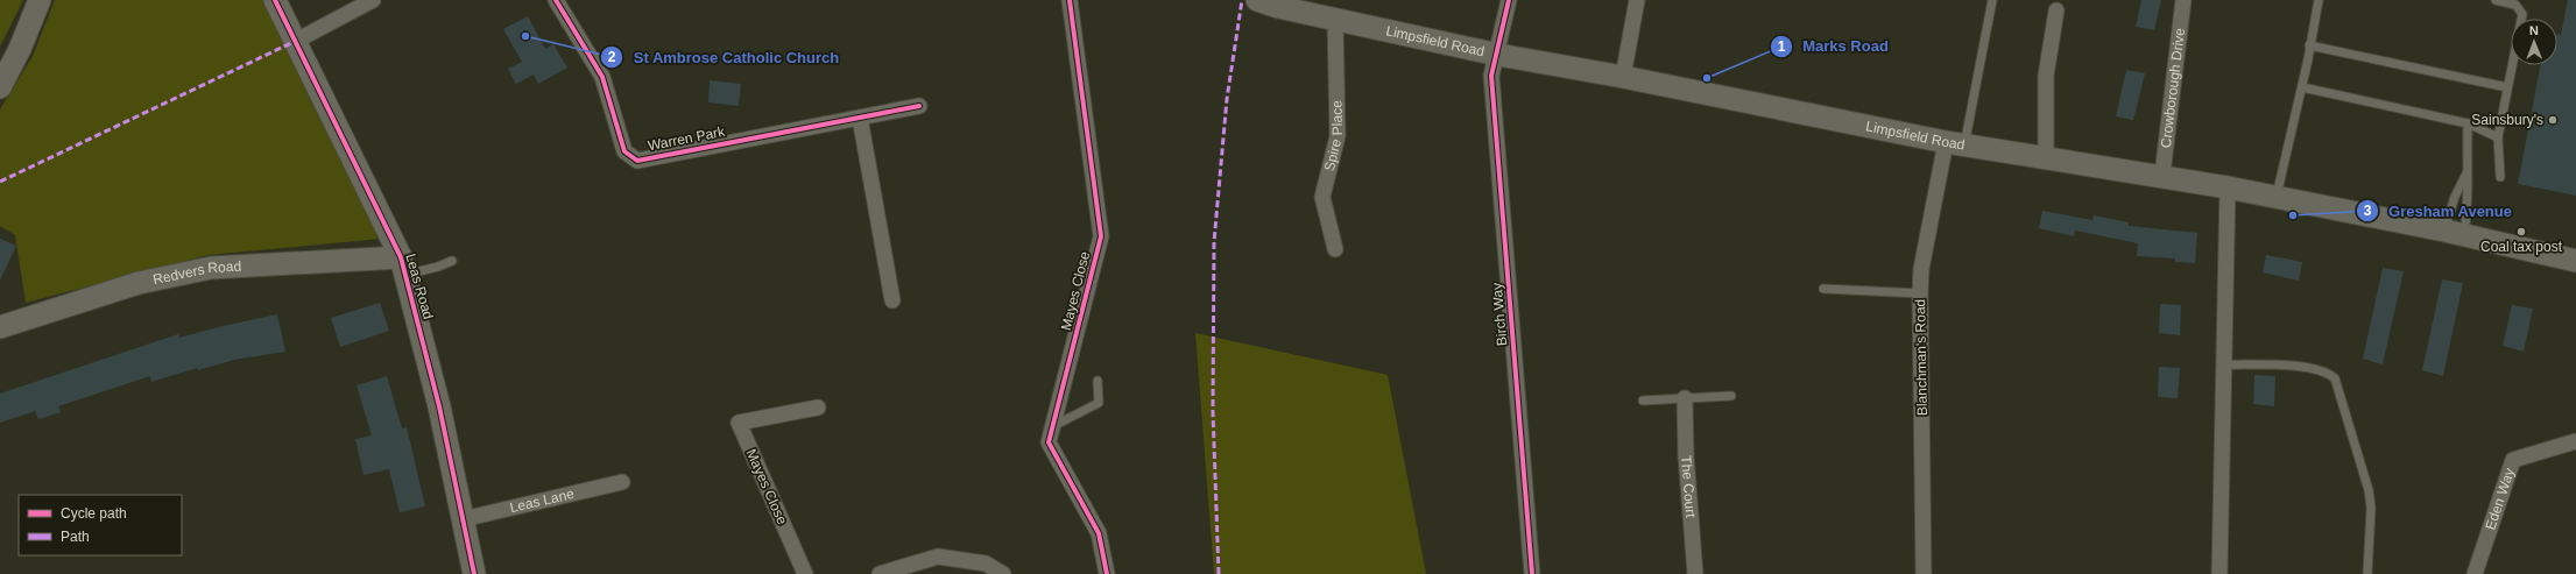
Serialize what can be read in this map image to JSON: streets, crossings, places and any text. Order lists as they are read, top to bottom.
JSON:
{
  "streets": {
    "main road": ["Limpsfield Road", "Redvers Road", "Leas Road"],
    "street": [
      "Crowborough Drive",
      "Spire Place",
      "Warren Park",
      "Mayes Close",
      "Birch Way",
      "Blanchman's Road",
      "The Court",
      "Eden Way",
      "Leas Lane"
    ]
  },
  "crossings": [
    ["Limpsfield Road", "Crowborough Drive"],
    ["Limpsfield Road", "Spire Place"],
    ["Limpsfield Road", "Birch Way"],
    ["Limpsfield Road", "Blanchman's Road"],
    ["Redvers Road", "Leas Road"],
    ["Leas Road", "Leas Lane"]
  ],
  "places": [
    "St Ambrose Catholic Church",
    "Marks Road",
    "Sainsbury's",
    "Gresham Avenue",
    "Coal tax post"
  ],
  "legend": ["Cycle path", "Path"],
  "north": "top"
}
